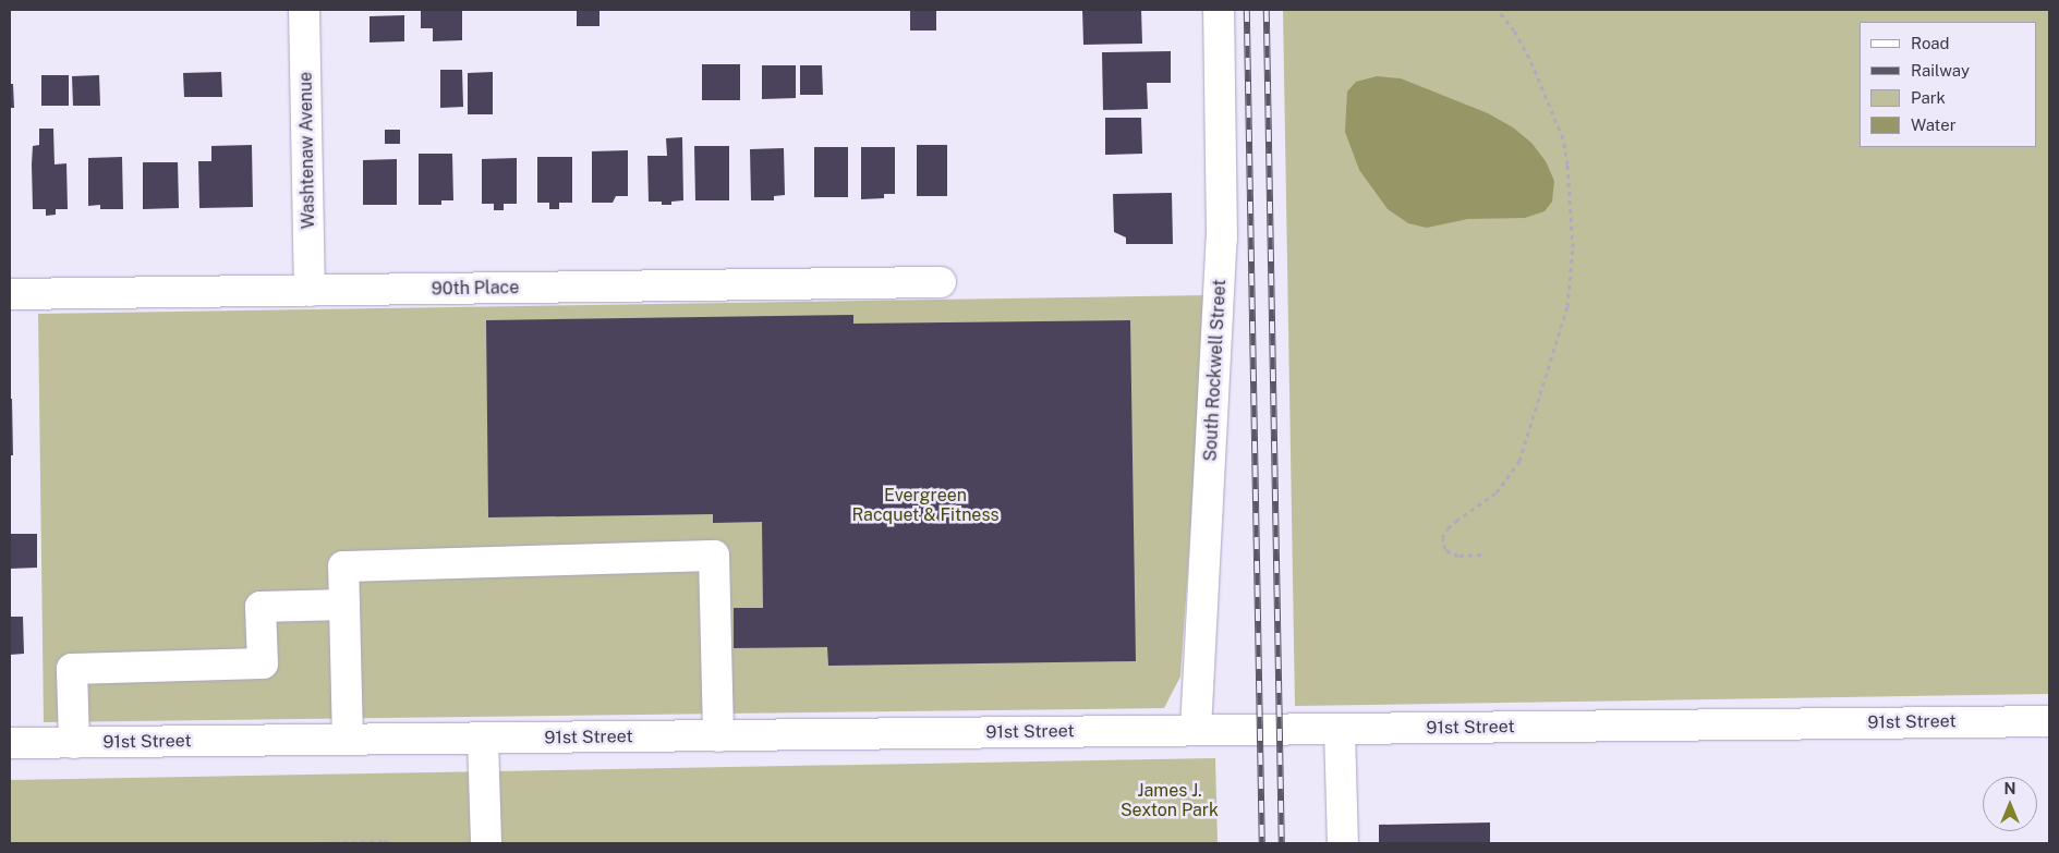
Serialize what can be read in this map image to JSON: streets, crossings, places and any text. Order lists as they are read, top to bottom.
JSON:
{
  "streets": {
    "street": [
      "Washtenaw Avenue",
      "90th Place",
      "South Rockwell Street",
      "91st Street"
    ]
  },
  "crossings": [
    ["Washtenaw Avenue", "90th Place"],
    ["South Rockwell Street", "91st Street"]
  ],
  "parks": ["Evergreen Racquet & Fitness", "James J. Sexton Park"],
  "legend": [
    "Road",
    "Railway",
    "Park",
    "Water"
  ],
  "north": "top"
}
